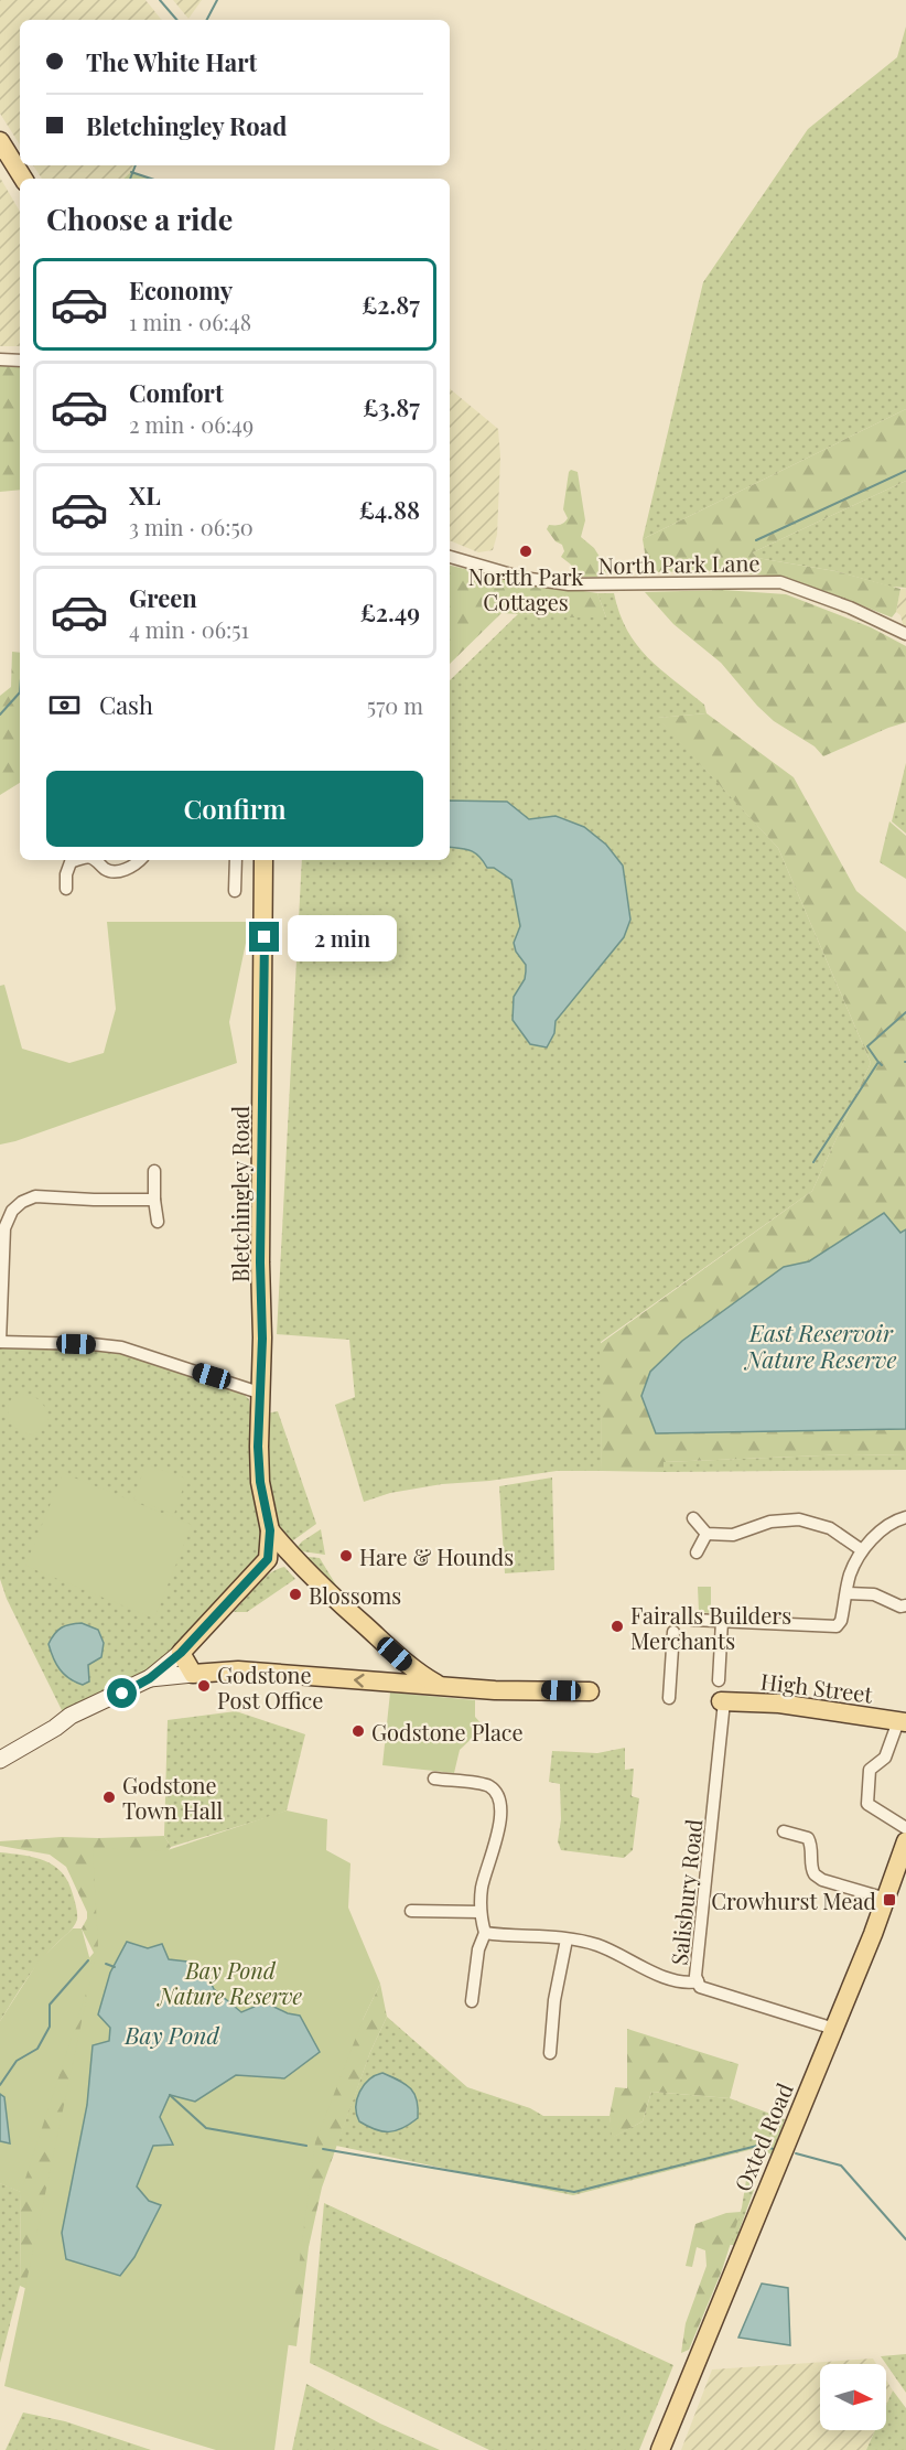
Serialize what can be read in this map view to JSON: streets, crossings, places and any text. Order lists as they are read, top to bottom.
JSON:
{
  "streets": {
    "main road": ["Bletchingley Road", "High Street", "Oxted Road"],
    "street": ["North Park Lane", "Salisbury Road"]
  },
  "crossings": [
    ["High Street", "Salisbury Road"],
    ["Salisbury Road", "Oxted Road"]
  ],
  "water": ["East Reservoir Nature Reserve", "Bay Pond"],
  "parks": ["Bay Pond Nature Reserve"],
  "places": {
    "other": [
      "Nortth Park Cottages",
      "Hare & Hounds",
      "Blossoms",
      "Fairalls Builders Merchants",
      "Godstone Post Office",
      "Godstone Place",
      "Godstone Town Hall"
    ],
    "transit": ["Crowhurst Mead"]
  },
  "north": "right",
  "page": {
    "banner": ["The White Hart", "Bletchingley Road"],
    "heading": "Choose a ride",
    "list": [
      {
        "name": "Economy",
        "note": "1 min · 06:48",
        "value": "£2.87"
      },
      {
        "name": "Comfort",
        "note": "2 min · 06:49",
        "value": "£3.87"
      },
      {
        "name": "XL",
        "note": "3 min · 06:50",
        "value": "£4.88"
      },
      {
        "name": "Green",
        "note": "4 min · 06:51",
        "value": "£2.49"
      }
    ],
    "pay": ["Cash", "570 m"],
    "buttons": "Confirm",
    "bubble": "2 min"
  }
}
